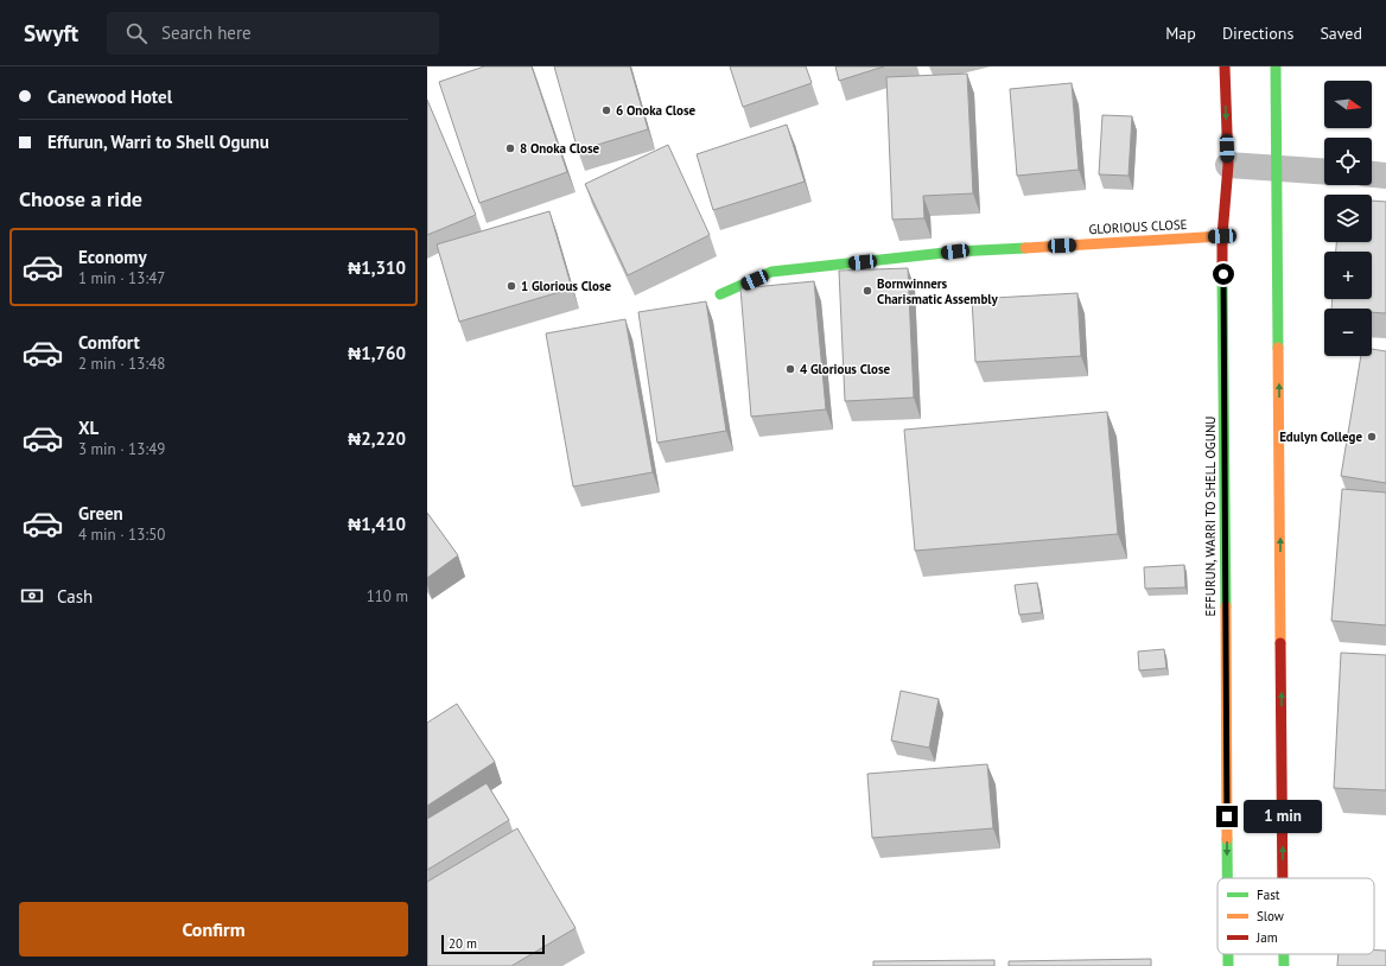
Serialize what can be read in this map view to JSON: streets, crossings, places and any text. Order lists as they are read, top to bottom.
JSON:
{
  "streets": {
    "main road": ["GLORIOUS CLOSE", "EFFURUN, WARRI TO SHELL OGUNU"]
  },
  "crossings": [
    ["GLORIOUS CLOSE", "EFFURUN, WARRI TO SHELL OGUNU"]
  ],
  "places": [
    "6 Onoka Close",
    "8 Onoka Close",
    "1 Glorious Close",
    "Bornwinners Charismatic Assembly",
    "4 Glorious Close",
    "Edulyn College"
  ],
  "legend": ["Fast", "Slow", "Jam"],
  "scale_bar": "20 m",
  "north": "right",
  "page": {
    "header": "Swyft",
    "search": "Search here",
    "nav": ["Map", "Directions", "Saved"],
    "banner": ["Canewood Hotel", "Effurun, Warri to Shell Ogunu"],
    "map_buttons": ["+", "−"],
    "heading": "Choose a ride",
    "list": [
      {
        "name": "Economy",
        "note": "1 min · 13:47",
        "value": "₦1,310"
      },
      {
        "name": "Comfort",
        "note": "2 min · 13:48",
        "value": "₦1,760"
      },
      {
        "name": "XL",
        "note": "3 min · 13:49",
        "value": "₦2,220"
      },
      {
        "name": "Green",
        "note": "4 min · 13:50",
        "value": "₦1,410"
      }
    ],
    "pay": ["Cash", "110 m"],
    "bubble": "1 min",
    "buttons": "Confirm",
    "scale": "20 m"
  }
}
